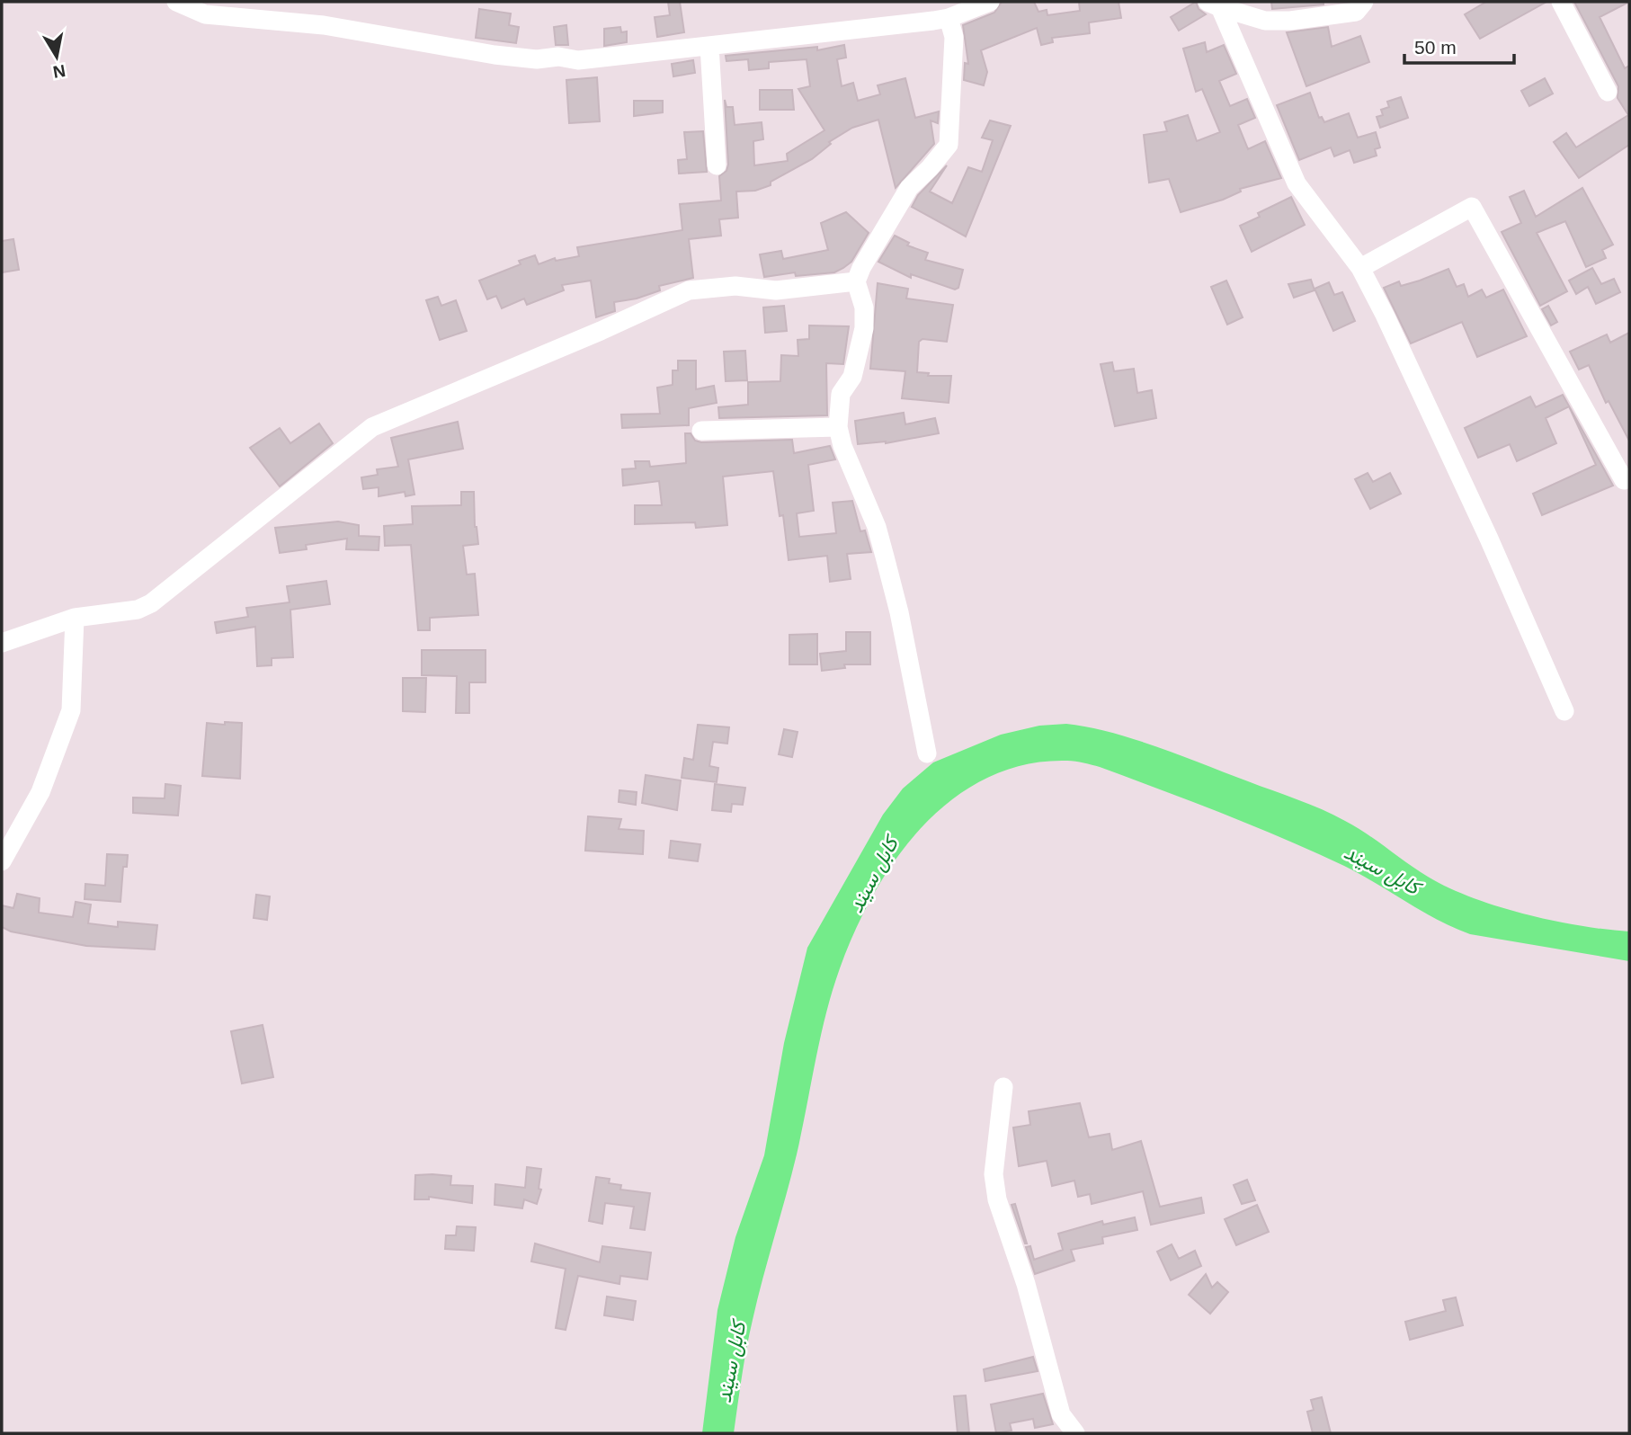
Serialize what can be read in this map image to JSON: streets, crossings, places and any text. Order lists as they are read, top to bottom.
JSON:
{
  "water": ["کابل سيند"],
  "scale_bar": "50 m",
  "north": "bottom"
}
